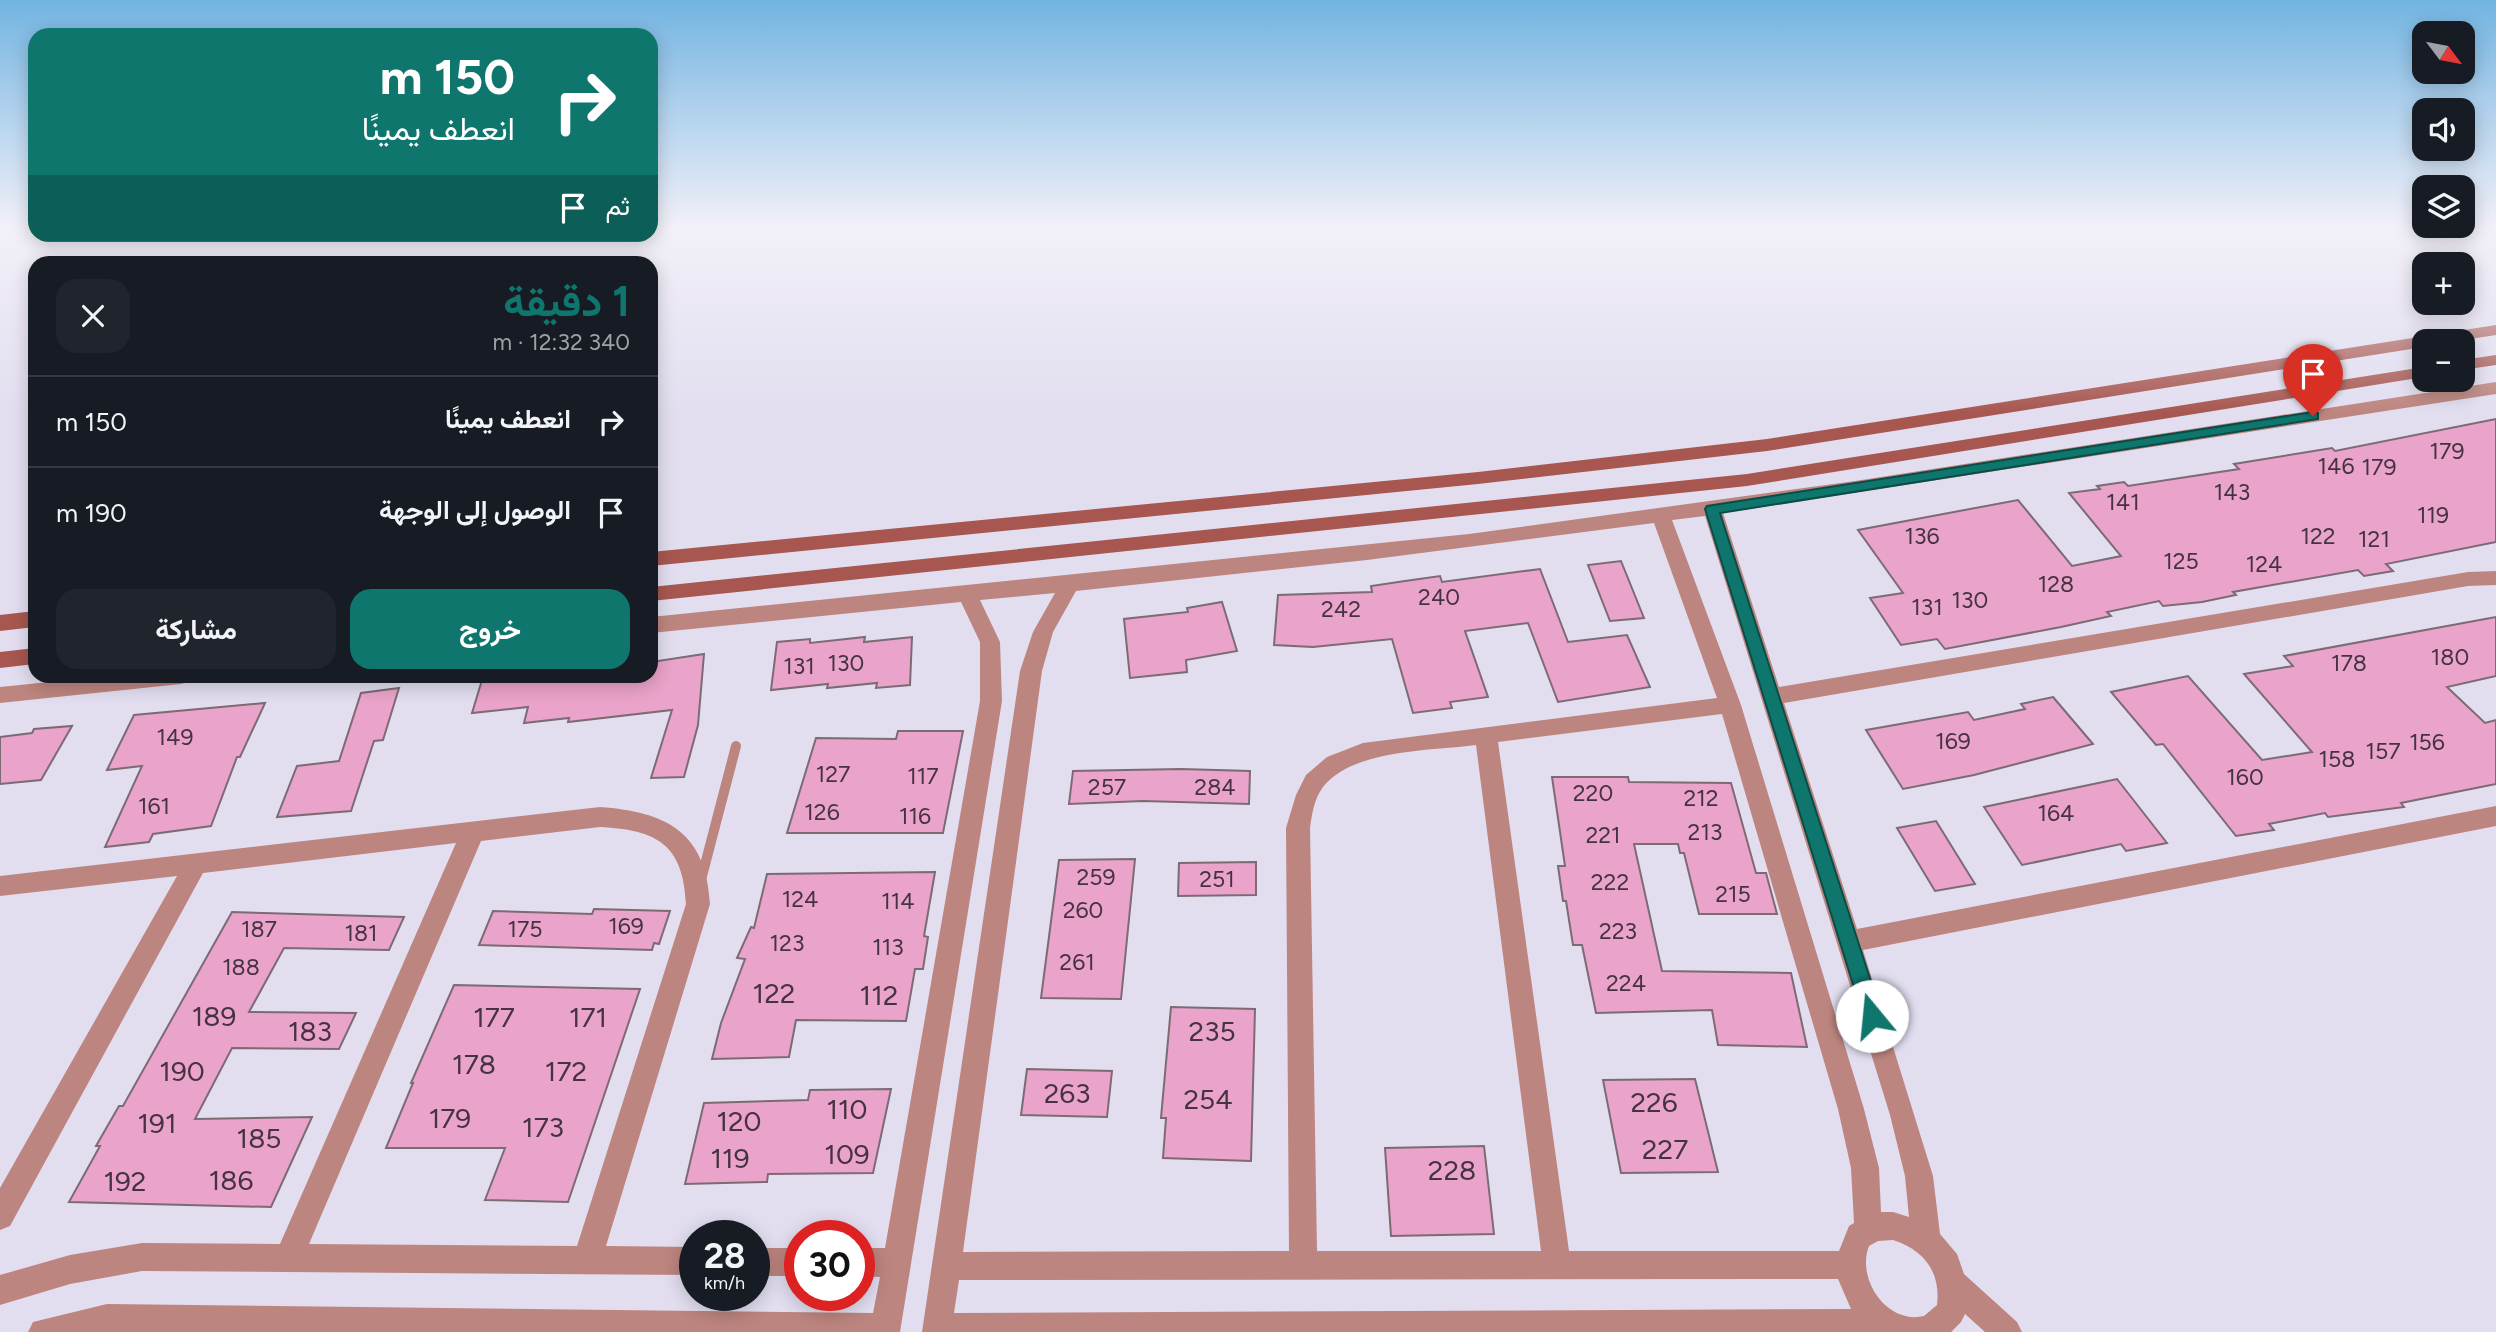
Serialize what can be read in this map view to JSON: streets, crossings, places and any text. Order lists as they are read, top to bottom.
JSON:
{
  "house_numbers": [
    "179",
    "146",
    "179",
    "143",
    "141",
    "119",
    "136",
    "122",
    "121",
    "125",
    "124",
    "128",
    "240",
    "130",
    "131",
    "242",
    "180",
    "130",
    "178",
    "131",
    "149",
    "169",
    "156",
    "157",
    "158",
    "127",
    "117",
    "160",
    "257",
    "284",
    "220",
    "212",
    "161",
    "126",
    "164",
    "116",
    "213",
    "221",
    "259",
    "251",
    "222",
    "215",
    "124",
    "114",
    "260",
    "169",
    "187",
    "175",
    "223",
    "181",
    "123",
    "113",
    "261",
    "188",
    "224",
    "122",
    "112",
    "189",
    "177",
    "171",
    "183",
    "235",
    "178",
    "190",
    "172",
    "263",
    "254",
    "226",
    "110",
    "179",
    "120",
    "191",
    "173",
    "185",
    "227",
    "109",
    "119",
    "228",
    "186",
    "192"
  ],
  "north": "bottom right",
  "page": {
    "map_buttons": ["+", "−"],
    "turn": ["150 m", "انعطف يمينًا"],
    "then": "ثم",
    "heading": ["1 دقيقة", "340 m · 12:32"],
    "list": [
      {
        "name": "انعطف يمينًا",
        "value": "150 m"
      },
      {
        "name": "الوصول إلى الوجهة",
        "value": "190 m"
      }
    ],
    "buttons": ["خروج", "مشاركة"],
    "speed": "28 km/h",
    "limit": "30"
  }
}
